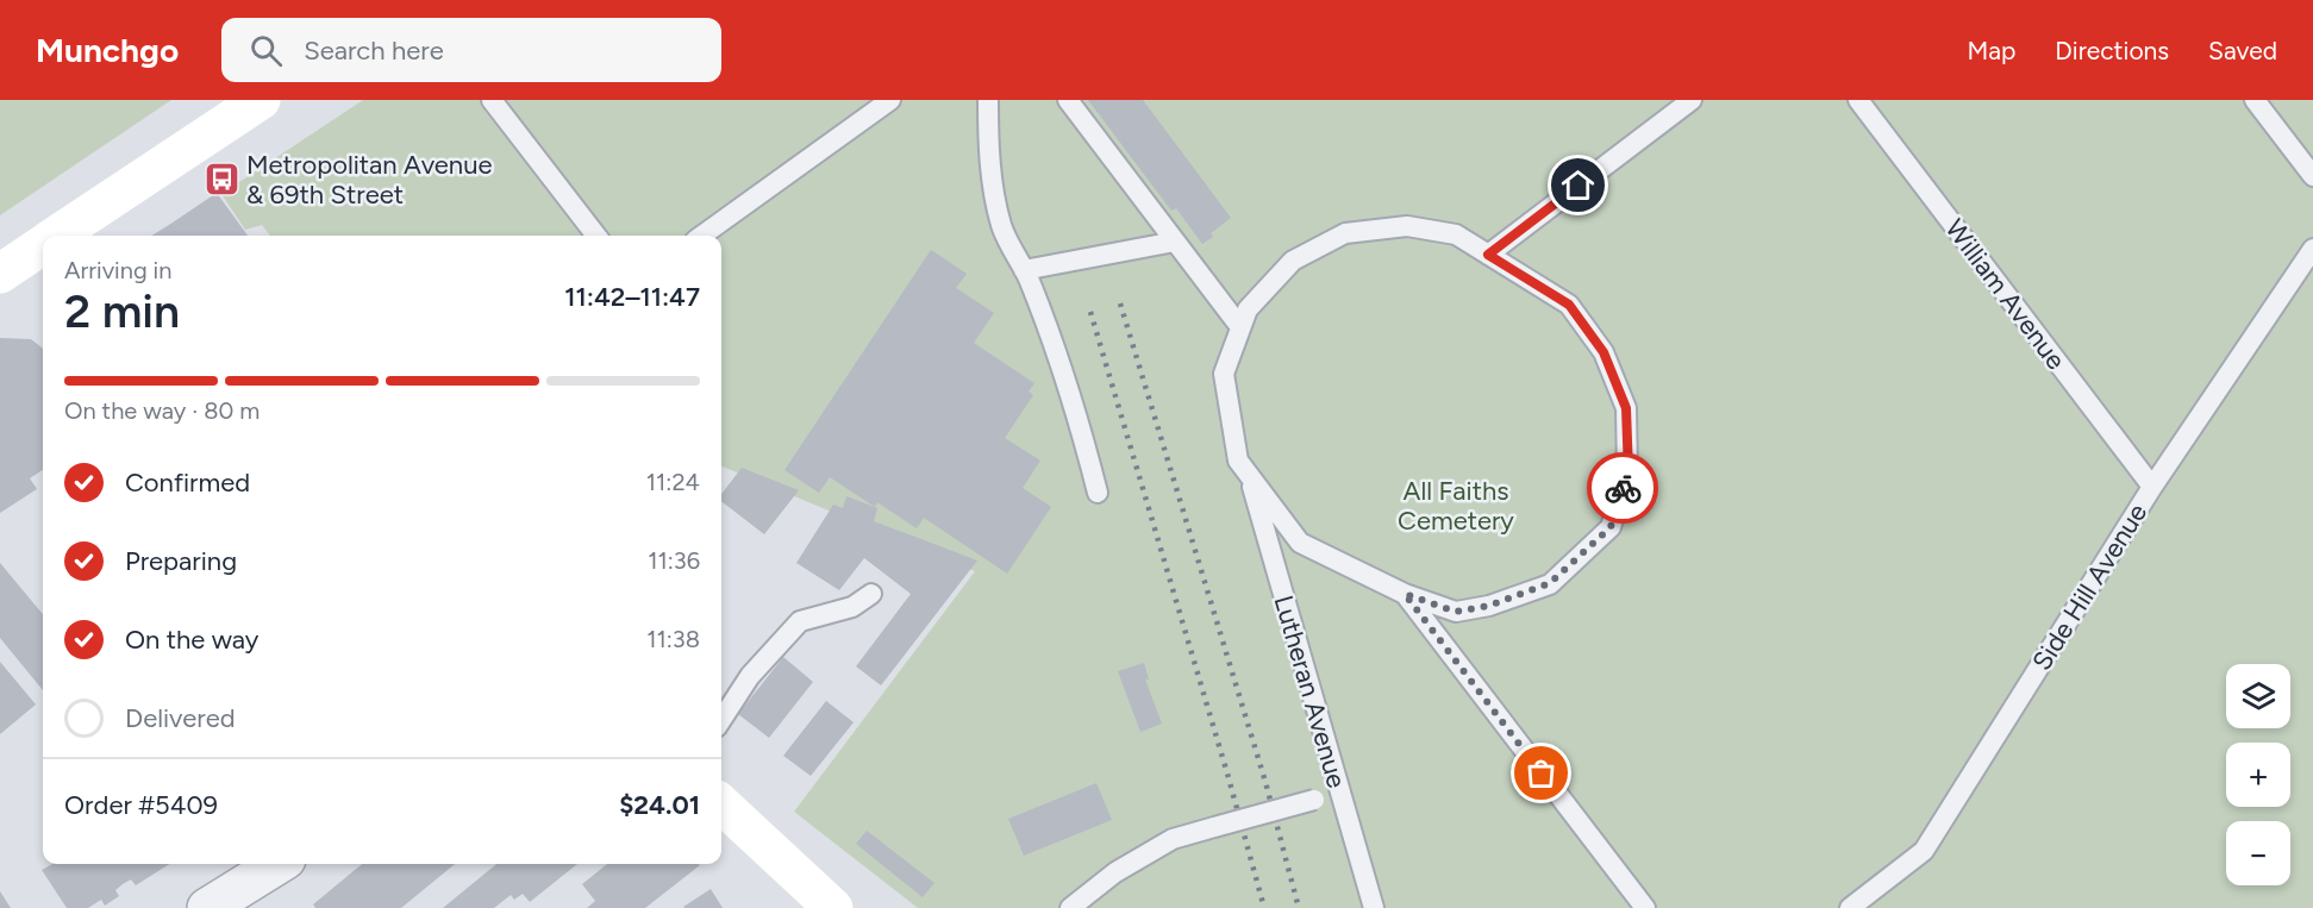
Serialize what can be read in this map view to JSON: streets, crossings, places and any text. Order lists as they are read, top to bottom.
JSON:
{
  "streets": {
    "lane": ["William Avenue", "Side Hill Avenue", "Lutheran Avenue"]
  },
  "crossings": [
    ["William Avenue", "Side Hill Avenue"]
  ],
  "parks": ["All Faiths Cemetery"],
  "places": {
    "bus stop": ["Metropolitan Avenue & 69th Street"]
  },
  "page": {
    "header": "Munchgo",
    "search": "Search here",
    "nav": ["Map", "Directions", "Saved"],
    "heading": ["2 min", "Arriving in", "11:42–11:47"],
    "panel": ["Order #5409", "$24.01"],
    "bar": "On the way · 80 m",
    "list": [
      ["Confirmed", "11:24"],
      ["Preparing", "11:36"],
      ["On the way", "11:38"],
      "Delivered"
    ],
    "map_buttons": ["+", "−"]
  }
}
